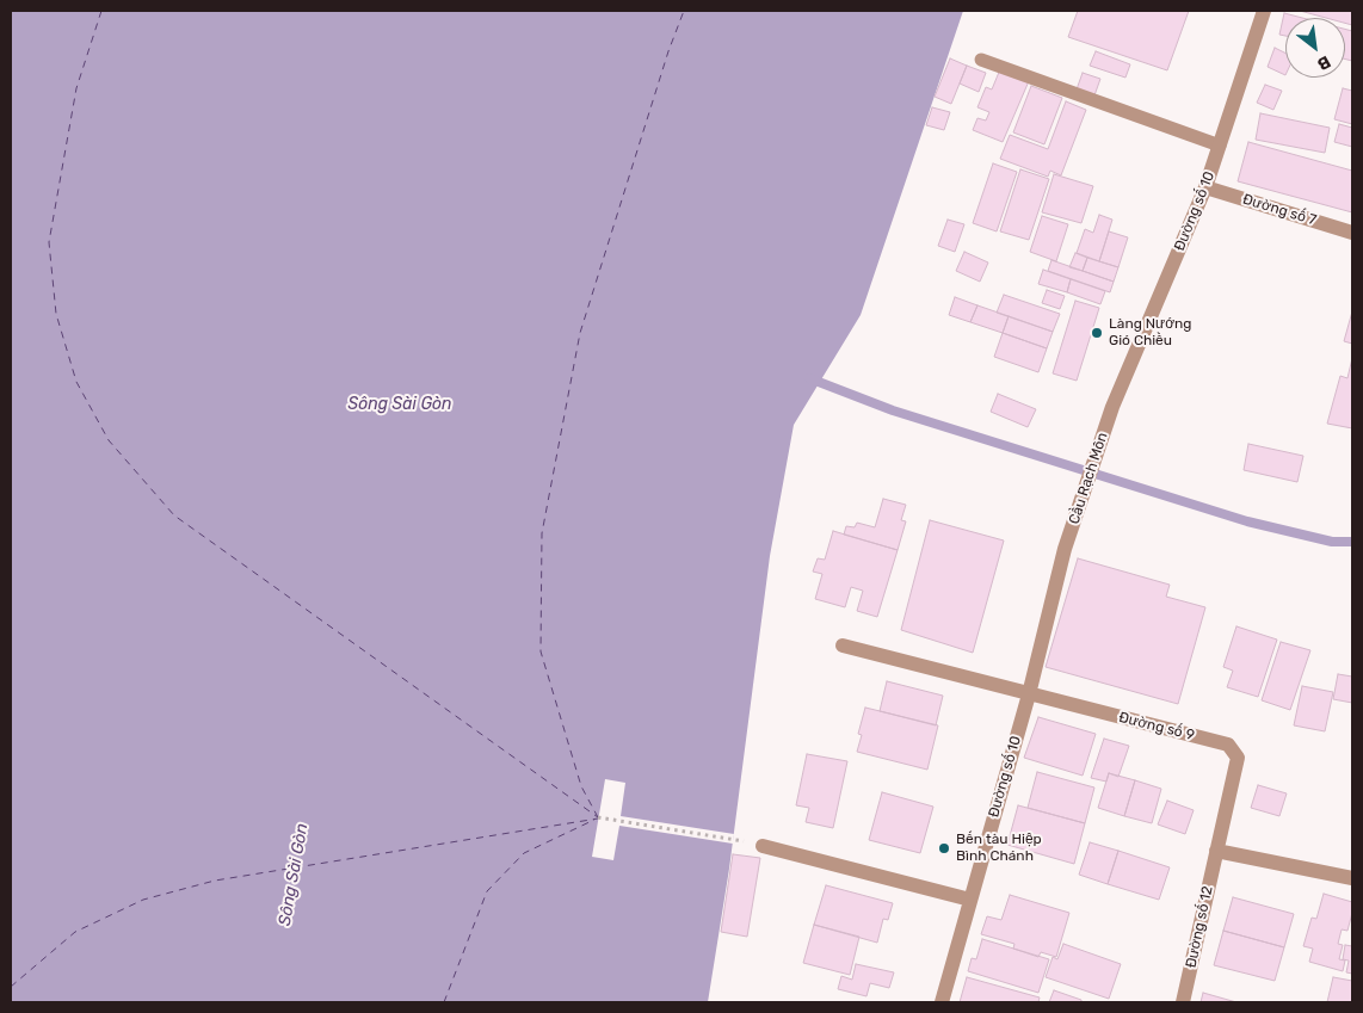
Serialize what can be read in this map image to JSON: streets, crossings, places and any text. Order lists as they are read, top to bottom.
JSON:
{
  "streets": {
    "street": [
      "Đường số 7",
      "Đường số 10",
      "Cầu Rạch Môn",
      "Đường số 9",
      "Đường số 12"
    ]
  },
  "crossings": [
    ["Đường số 7", "Đường số 10"],
    ["Đường số 10", "Cầu Rạch Môn"],
    ["Đường số 10", "Đường số 9"],
    ["Đường số 9", "Đường số 12"]
  ],
  "water": ["Sông Sài Gòn"],
  "places": ["Làng Nướng Gió Chiều", "Bến tàu Hiệp Bình Chánh"],
  "north": "bottom right"
}
